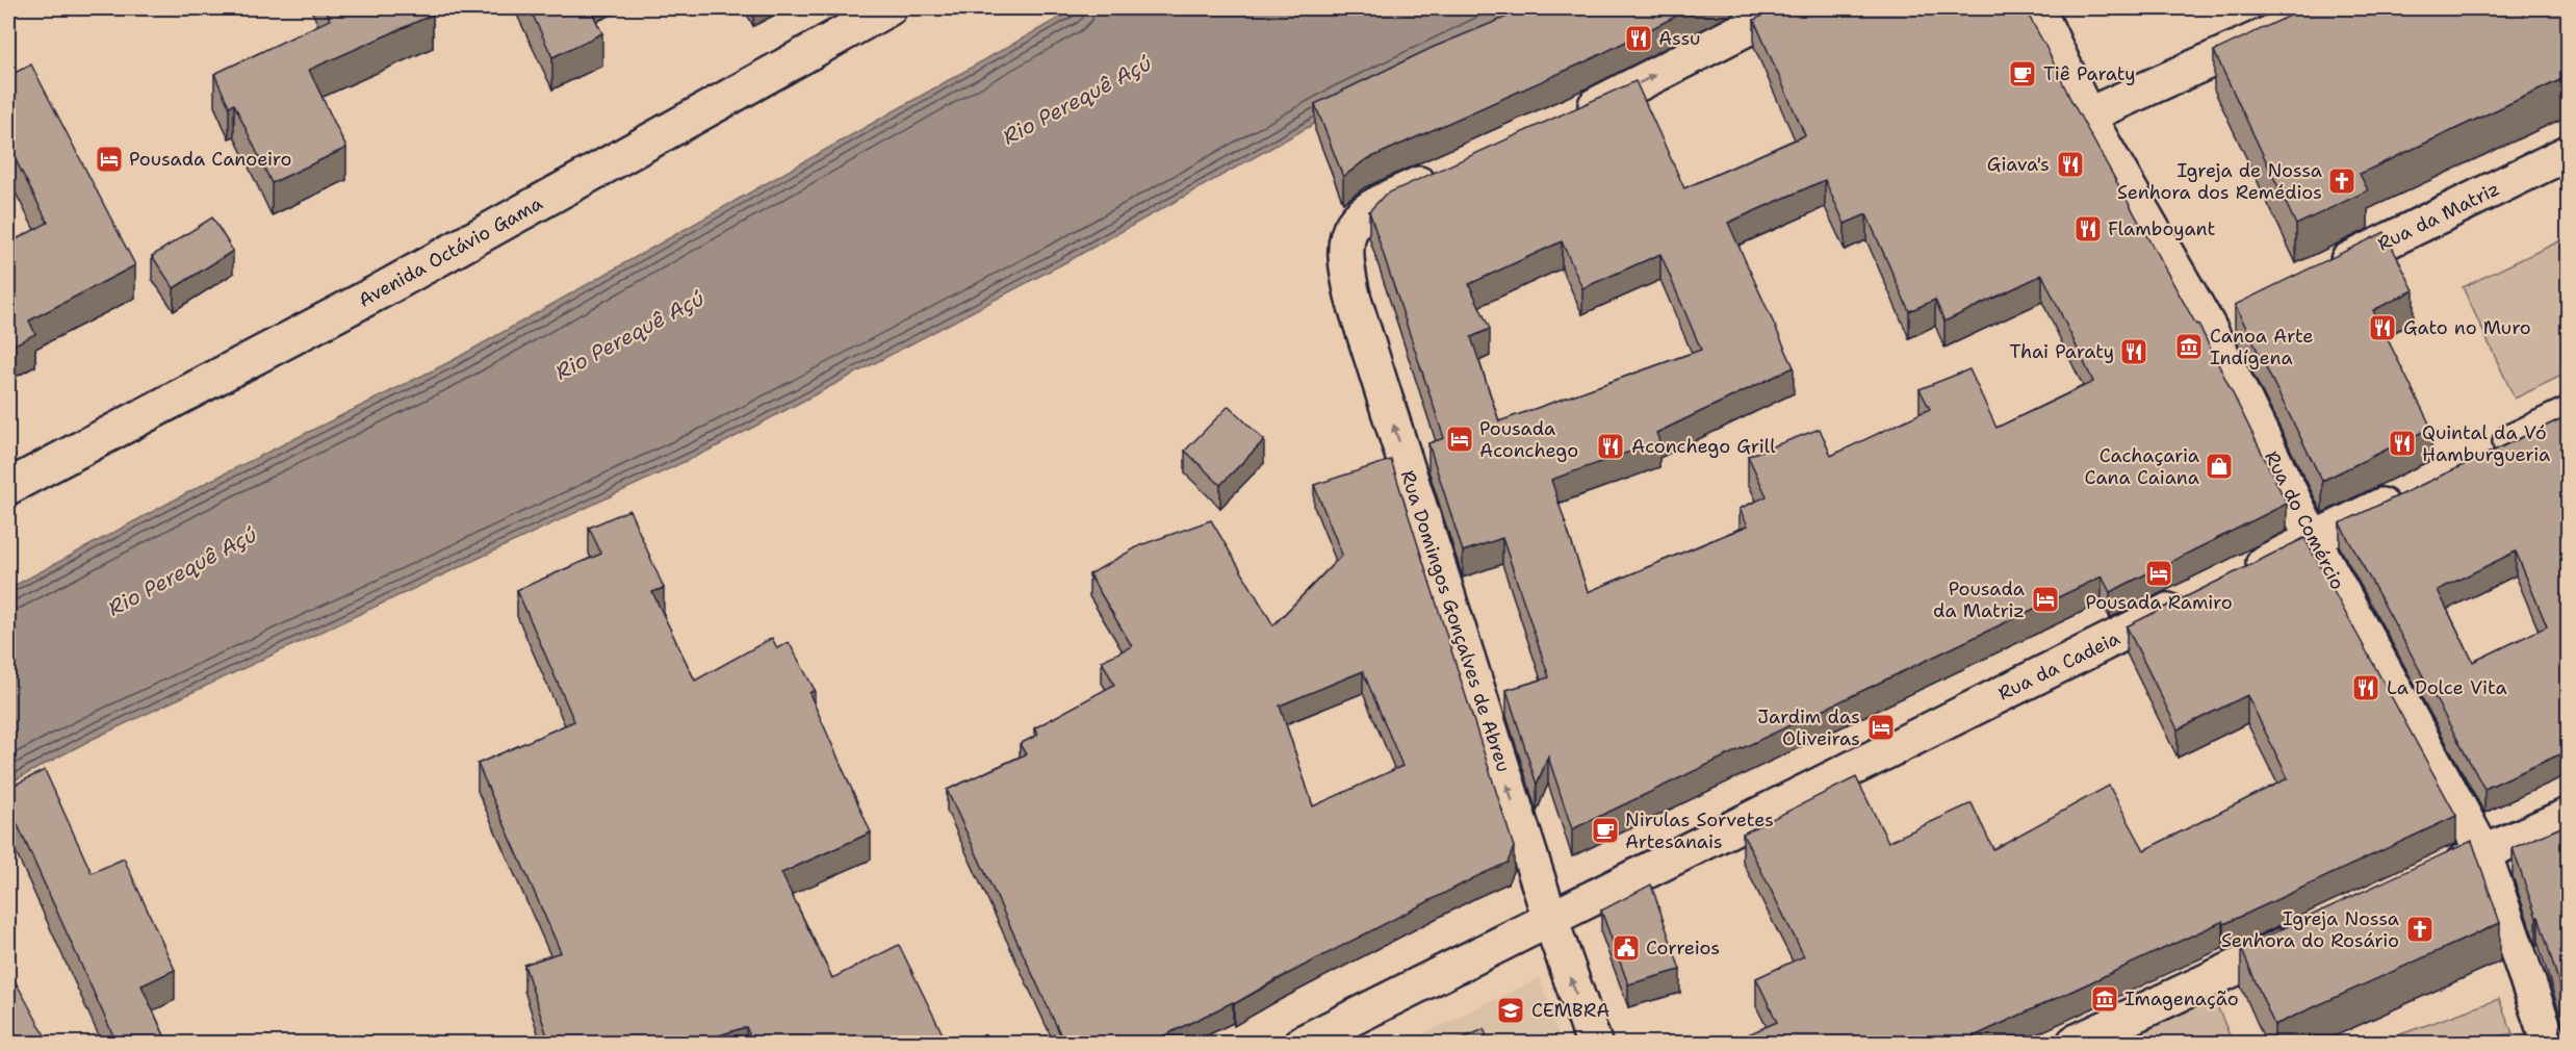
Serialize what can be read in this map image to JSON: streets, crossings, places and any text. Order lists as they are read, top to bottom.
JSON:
{
  "streets": {
    "street": [
      "Rua da Matriz",
      "Avenida Octávio Gama",
      "Rua do Comércio",
      "Rua Domingos Gonçalves de Abreu",
      "Rua da Cadeia"
    ]
  },
  "crossings": [
    ["Rua Domingos Gonçalves de Abreu", "Rua da Cadeia"]
  ],
  "one_way": ["Rua Domingos Gonçalves de Abreu"],
  "water": ["Rio Perequê Açú"],
  "places": {
    "restaurant": [
      "Assu",
      "Giava's",
      "Flamboyant",
      "Gato no Muro",
      "Thai Paraty",
      "Quintal da Vó Hamburgueria",
      "Aconchego Grill",
      "La Dolce Vita"
    ],
    "cafe": ["Tiê Paraty", "Nirulas Sorvetes Artesanais"],
    "hotel": [
      "Pousada Canoeiro",
      "Pousada Aconchego",
      "Pousada Ramiro",
      "Pousada da Matriz",
      "Jardim das Oliveiras"
    ],
    "church": ["Igreja de Nossa Senhora dos Remédios", "Igreja Nossa Senhora do Rosário"],
    "museum": ["Canoa Arte Indígena", "Imagenação"],
    "shop": ["Cachaçaria Cana Caiana"],
    "public building": ["Correios"],
    "school or university": ["CEMBRA"]
  }
}
